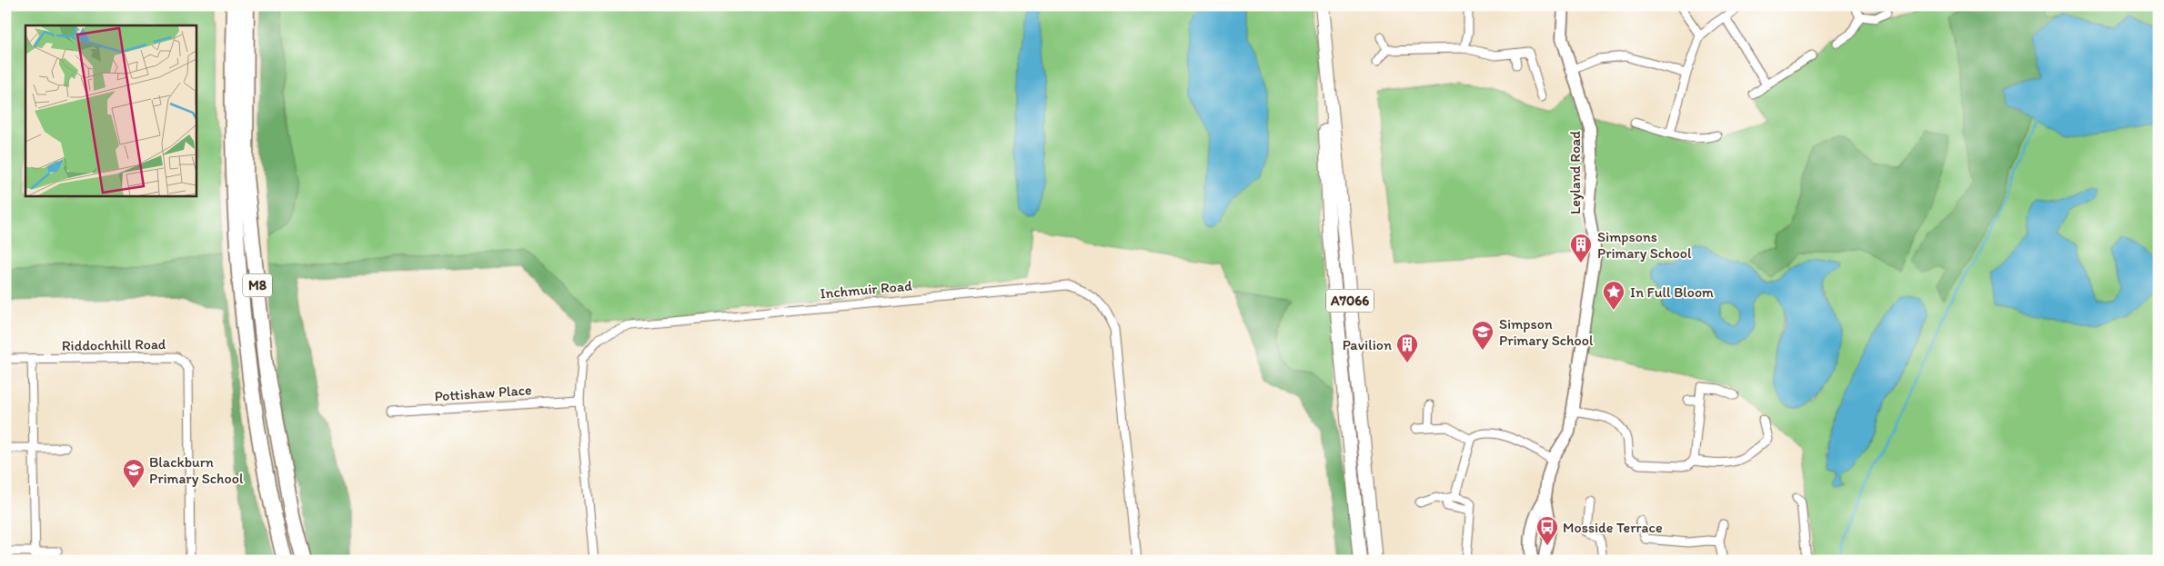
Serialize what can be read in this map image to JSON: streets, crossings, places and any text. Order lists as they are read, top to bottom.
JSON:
{
  "streets": {
    "highway": ["M8"],
    "main road": ["A7066"],
    "street": [
      "Leyland Road",
      "Inchmuir Road",
      "Riddochhill Road",
      "Pottishaw Place"
    ]
  },
  "crossings": [
    ["Inchmuir Road", "Pottishaw Place"]
  ],
  "places": {
    "building": ["Simpsons Primary School", "Pavilion"],
    "place": ["In Full Bloom"],
    "school or university": ["Simpson Primary School", "Blackburn Primary School"],
    "bus stop": ["Mosside Terrace"]
  }
}
